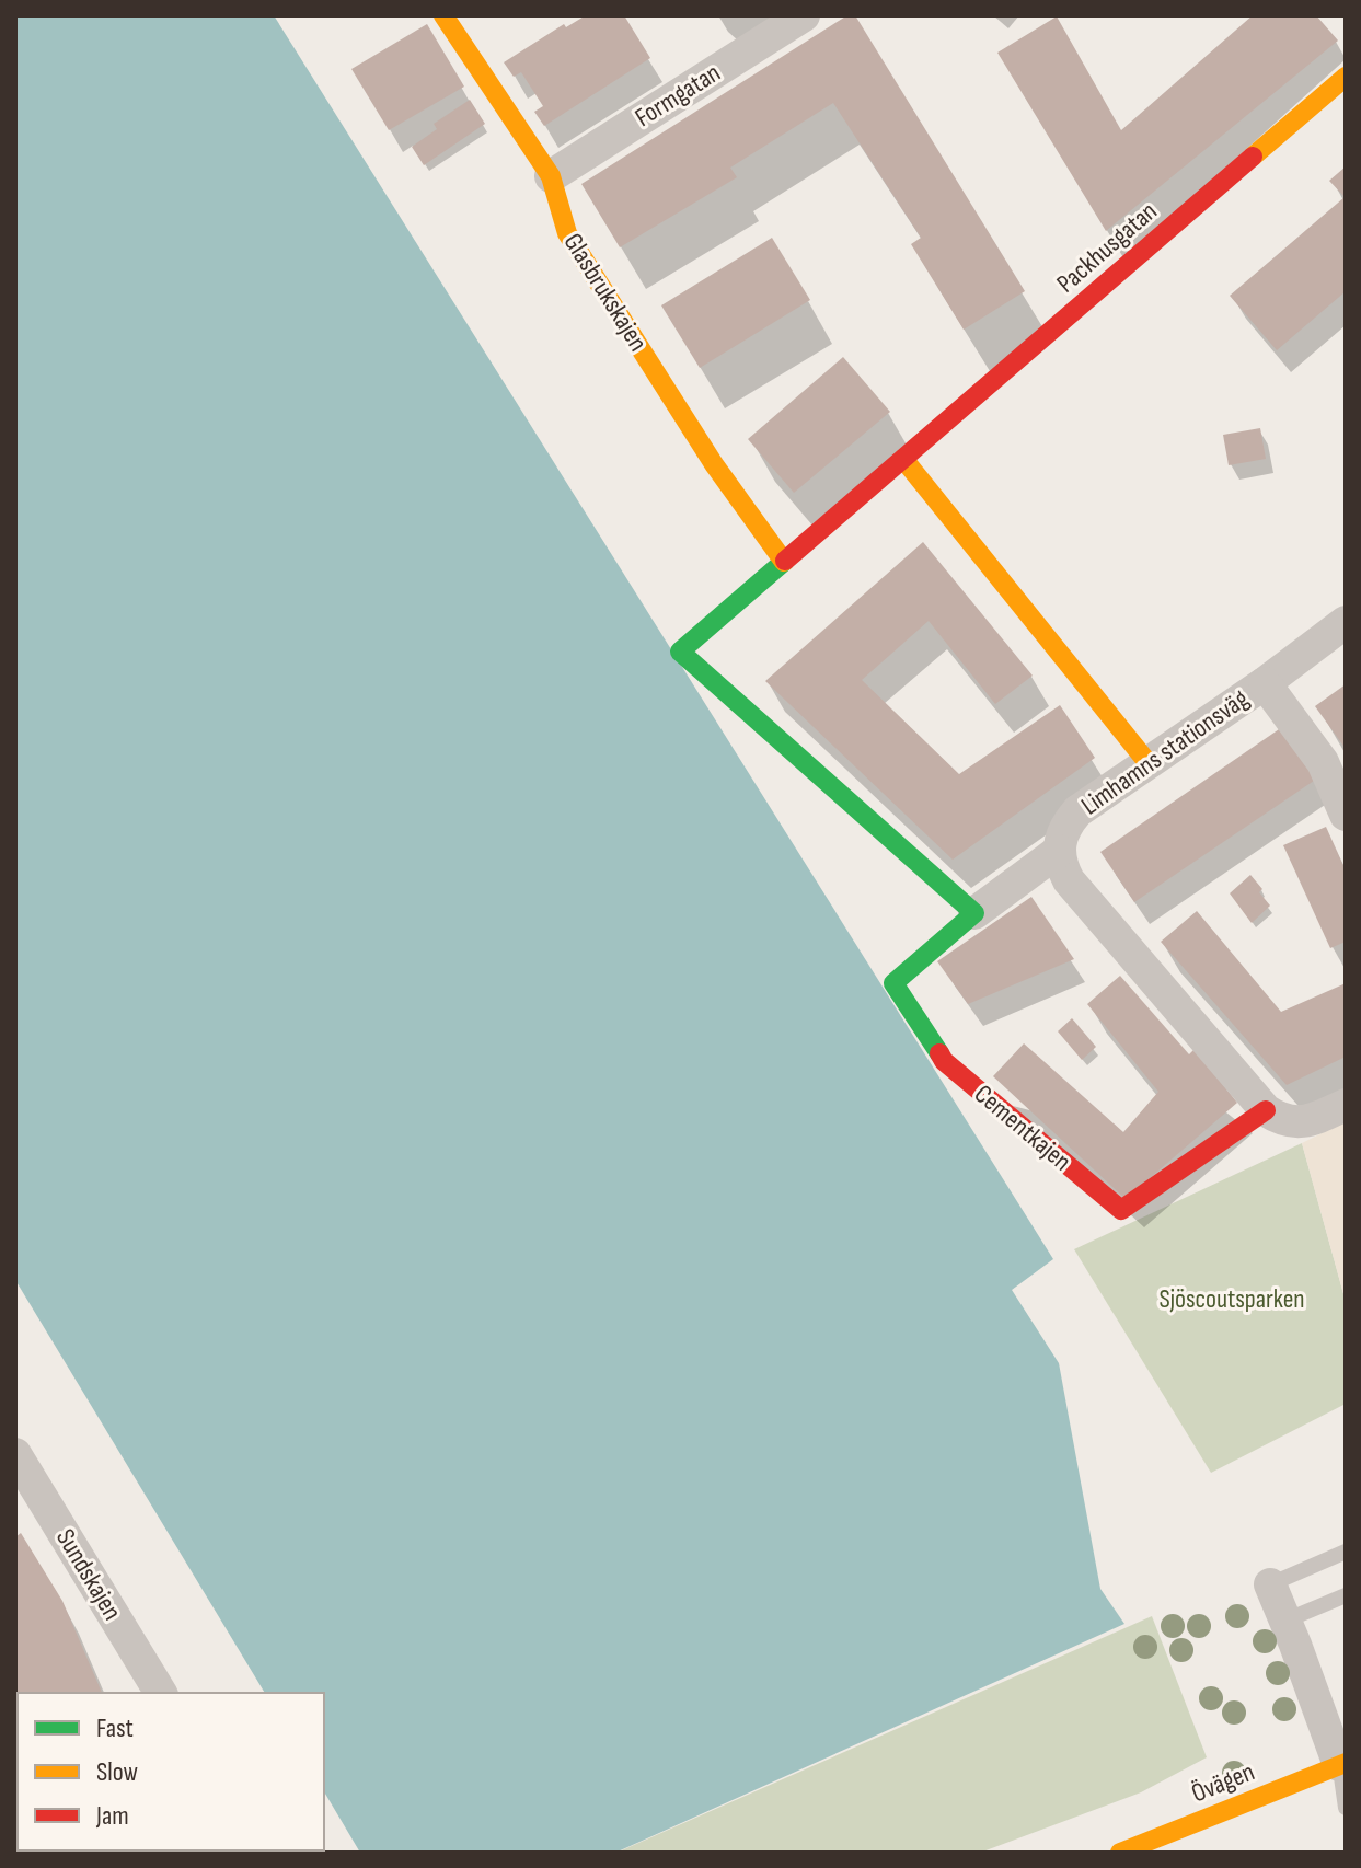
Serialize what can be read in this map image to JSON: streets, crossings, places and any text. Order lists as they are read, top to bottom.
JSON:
{
  "streets": {
    "street": [
      "Formgatan",
      "Packhusgatan",
      "Glasbrukskajen",
      "Limhamns stationsväg",
      "Cementkajen",
      "Sundskajen",
      "Övägen"
    ]
  },
  "crossings": [
    ["Formgatan", "Glasbrukskajen"],
    ["Packhusgatan", "Glasbrukskajen"],
    ["Limhamns stationsväg", "Cementkajen"]
  ],
  "parks": ["Sjöscoutsparken"],
  "legend": ["Fast", "Slow", "Jam"]
}
